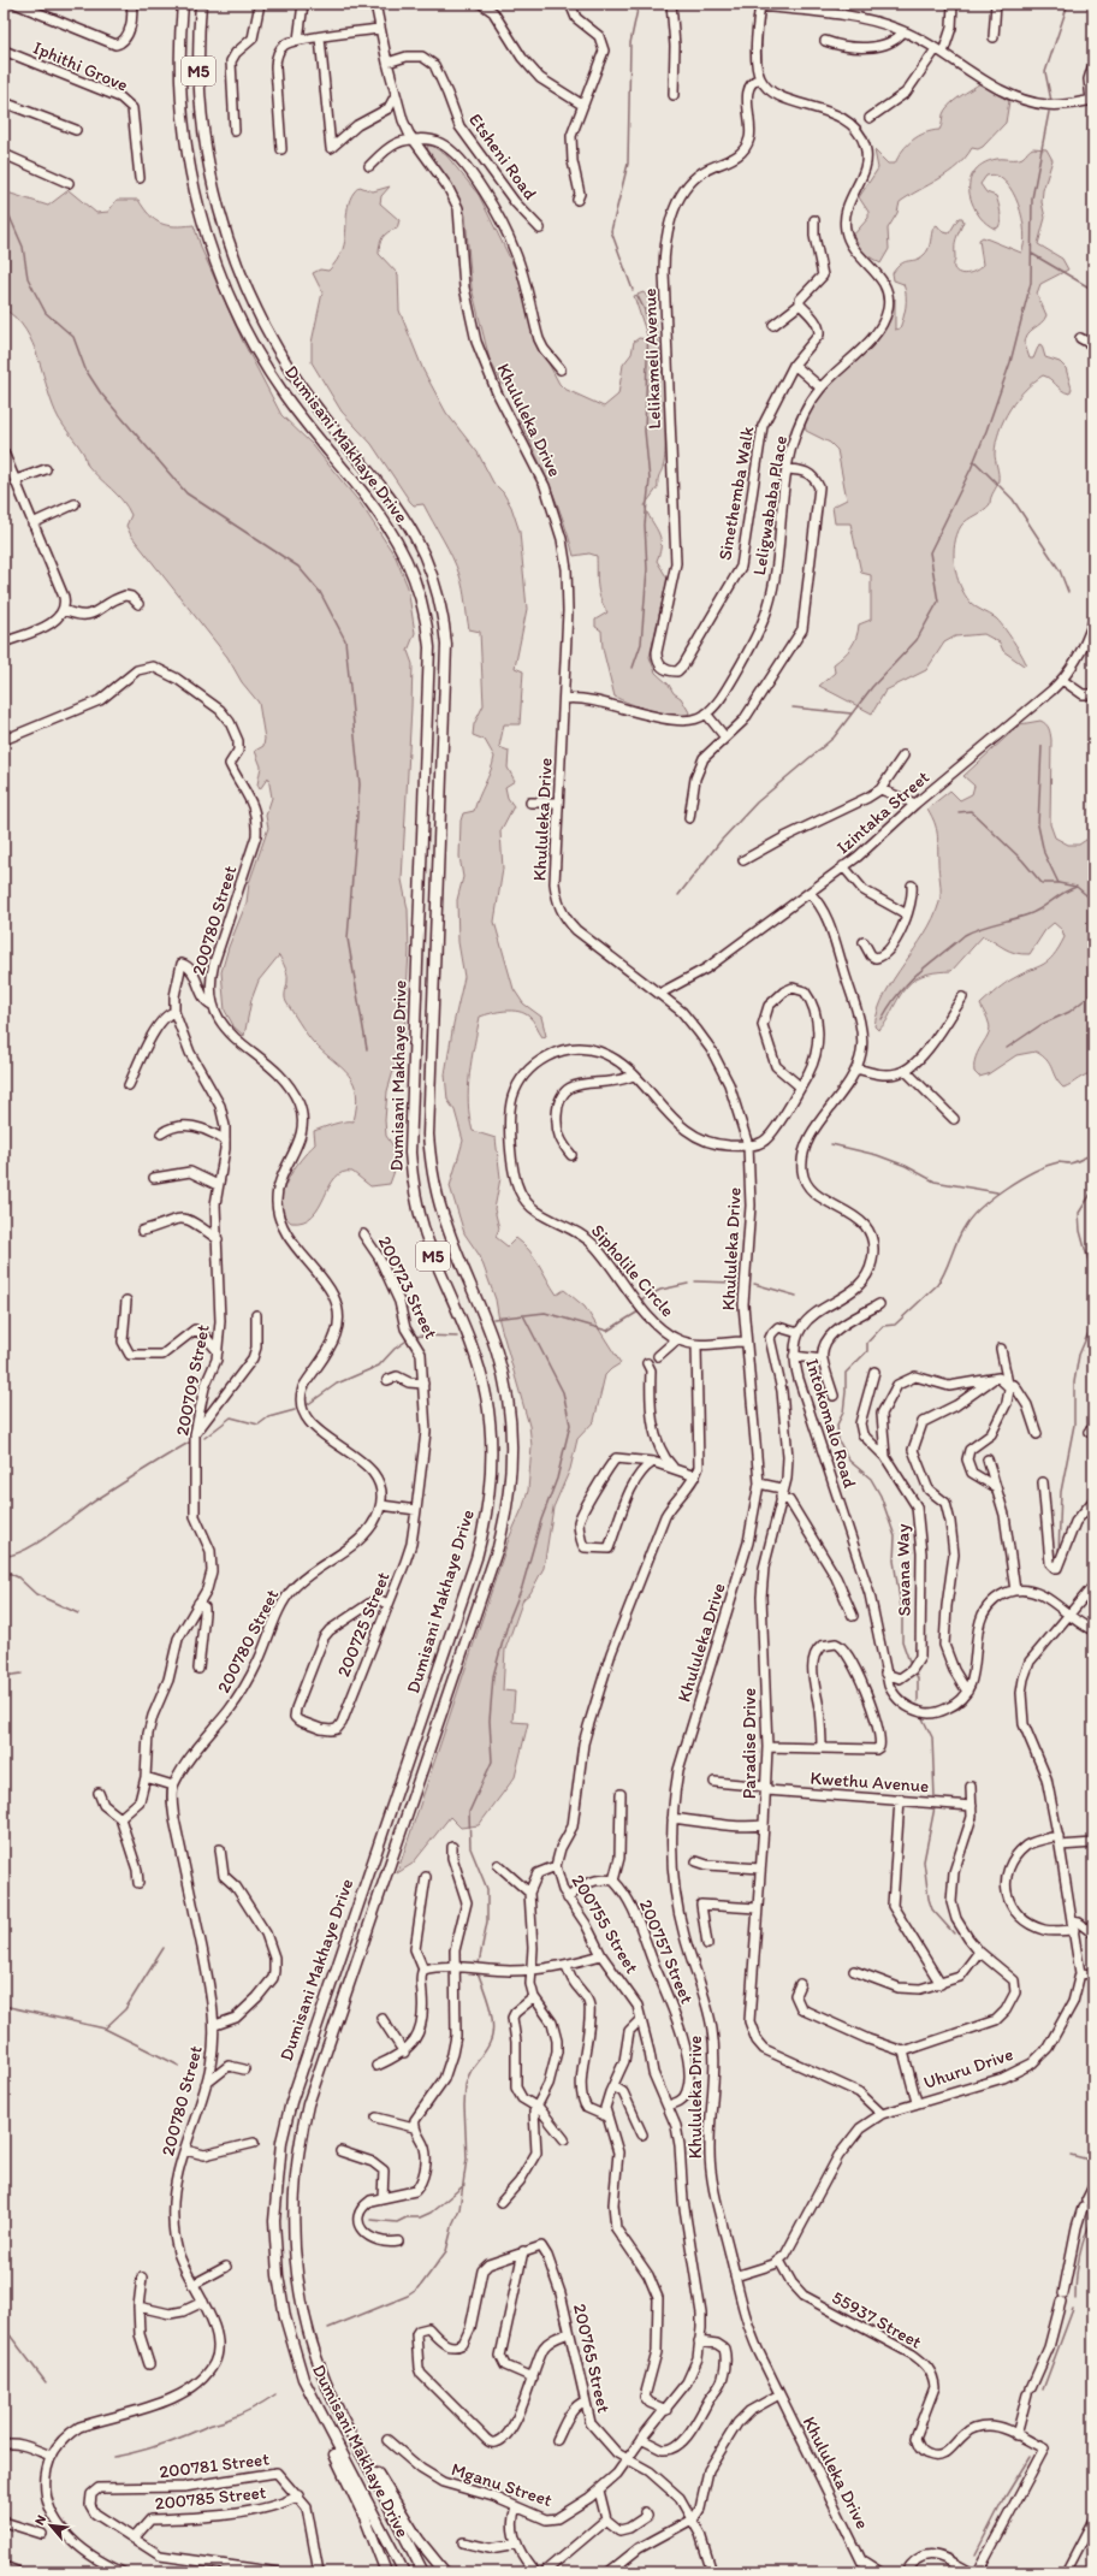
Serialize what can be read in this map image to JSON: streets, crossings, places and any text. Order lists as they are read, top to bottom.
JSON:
{
  "streets": {
    "main road": ["M5", "Dumisani Makhaye Drive"],
    "street": [
      "Iphithi Grove",
      "Etsheni Road",
      "Lelikameli Avenue",
      "Khululeka Drive",
      "Sinethemba Walk",
      "Leligwababa Place",
      "Izintaka Street",
      "200780 Street",
      "Sipholile Circle",
      "200723 Street",
      "200709 Street",
      "Intokomalo Road",
      "Savana Way",
      "200725 Street",
      "Paradise Drive",
      "Kwethu Avenue",
      "200755 Street",
      "200757 Street",
      "Uhuru Drive",
      "55937 Street",
      "200765 Street",
      "200781 Street",
      "Mganu Street",
      "200785 Street"
    ]
  },
  "crossings": [
    ["Etsheni Road", "Khululeka Drive"],
    ["Lelikameli Avenue", "Sinethemba Walk"],
    ["Lelikameli Avenue", "Leligwababa Place"],
    ["Khululeka Drive", "Izintaka Street"],
    ["Khululeka Drive", "Sipholile Circle"],
    ["Izintaka Street", "Intokomalo Road"],
    ["Sipholile Circle", "200755 Street"],
    ["200723 Street", "200725 Street"],
    ["Intokomalo Road", "Savana Way"],
    ["Intokomalo Road", "Paradise Drive"],
    ["Paradise Drive", "Kwethu Avenue"],
    ["Paradise Drive", "Uhuru Drive"],
    ["200755 Street", "200757 Street"],
    ["200755 Street", "200765 Street"],
    ["200755 Street", "Mganu Street"],
    ["Uhuru Drive", "55937 Street"],
    ["200765 Street", "Mganu Street"],
    ["200781 Street", "200785 Street"]
  ],
  "north": "top left"
}
